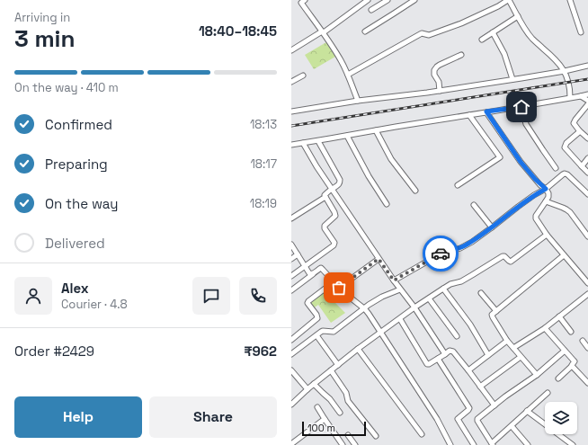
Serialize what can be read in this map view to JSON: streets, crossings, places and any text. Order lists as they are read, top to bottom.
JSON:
{
  "scale_bar": "100 m",
  "page": {
    "heading": ["3 min", "Arriving in", "18:40–18:45"],
    "panel": [
      "Alex",
      "Courier · 4.8",
      "Order #2429",
      "₹962"
    ],
    "bar": "On the way · 410 m",
    "list": [
      ["Confirmed", "18:13"],
      ["Preparing", "18:17"],
      ["On the way", "18:19"],
      "Delivered"
    ],
    "buttons": ["Help", "Share"],
    "scale": "100 m"
  }
}
